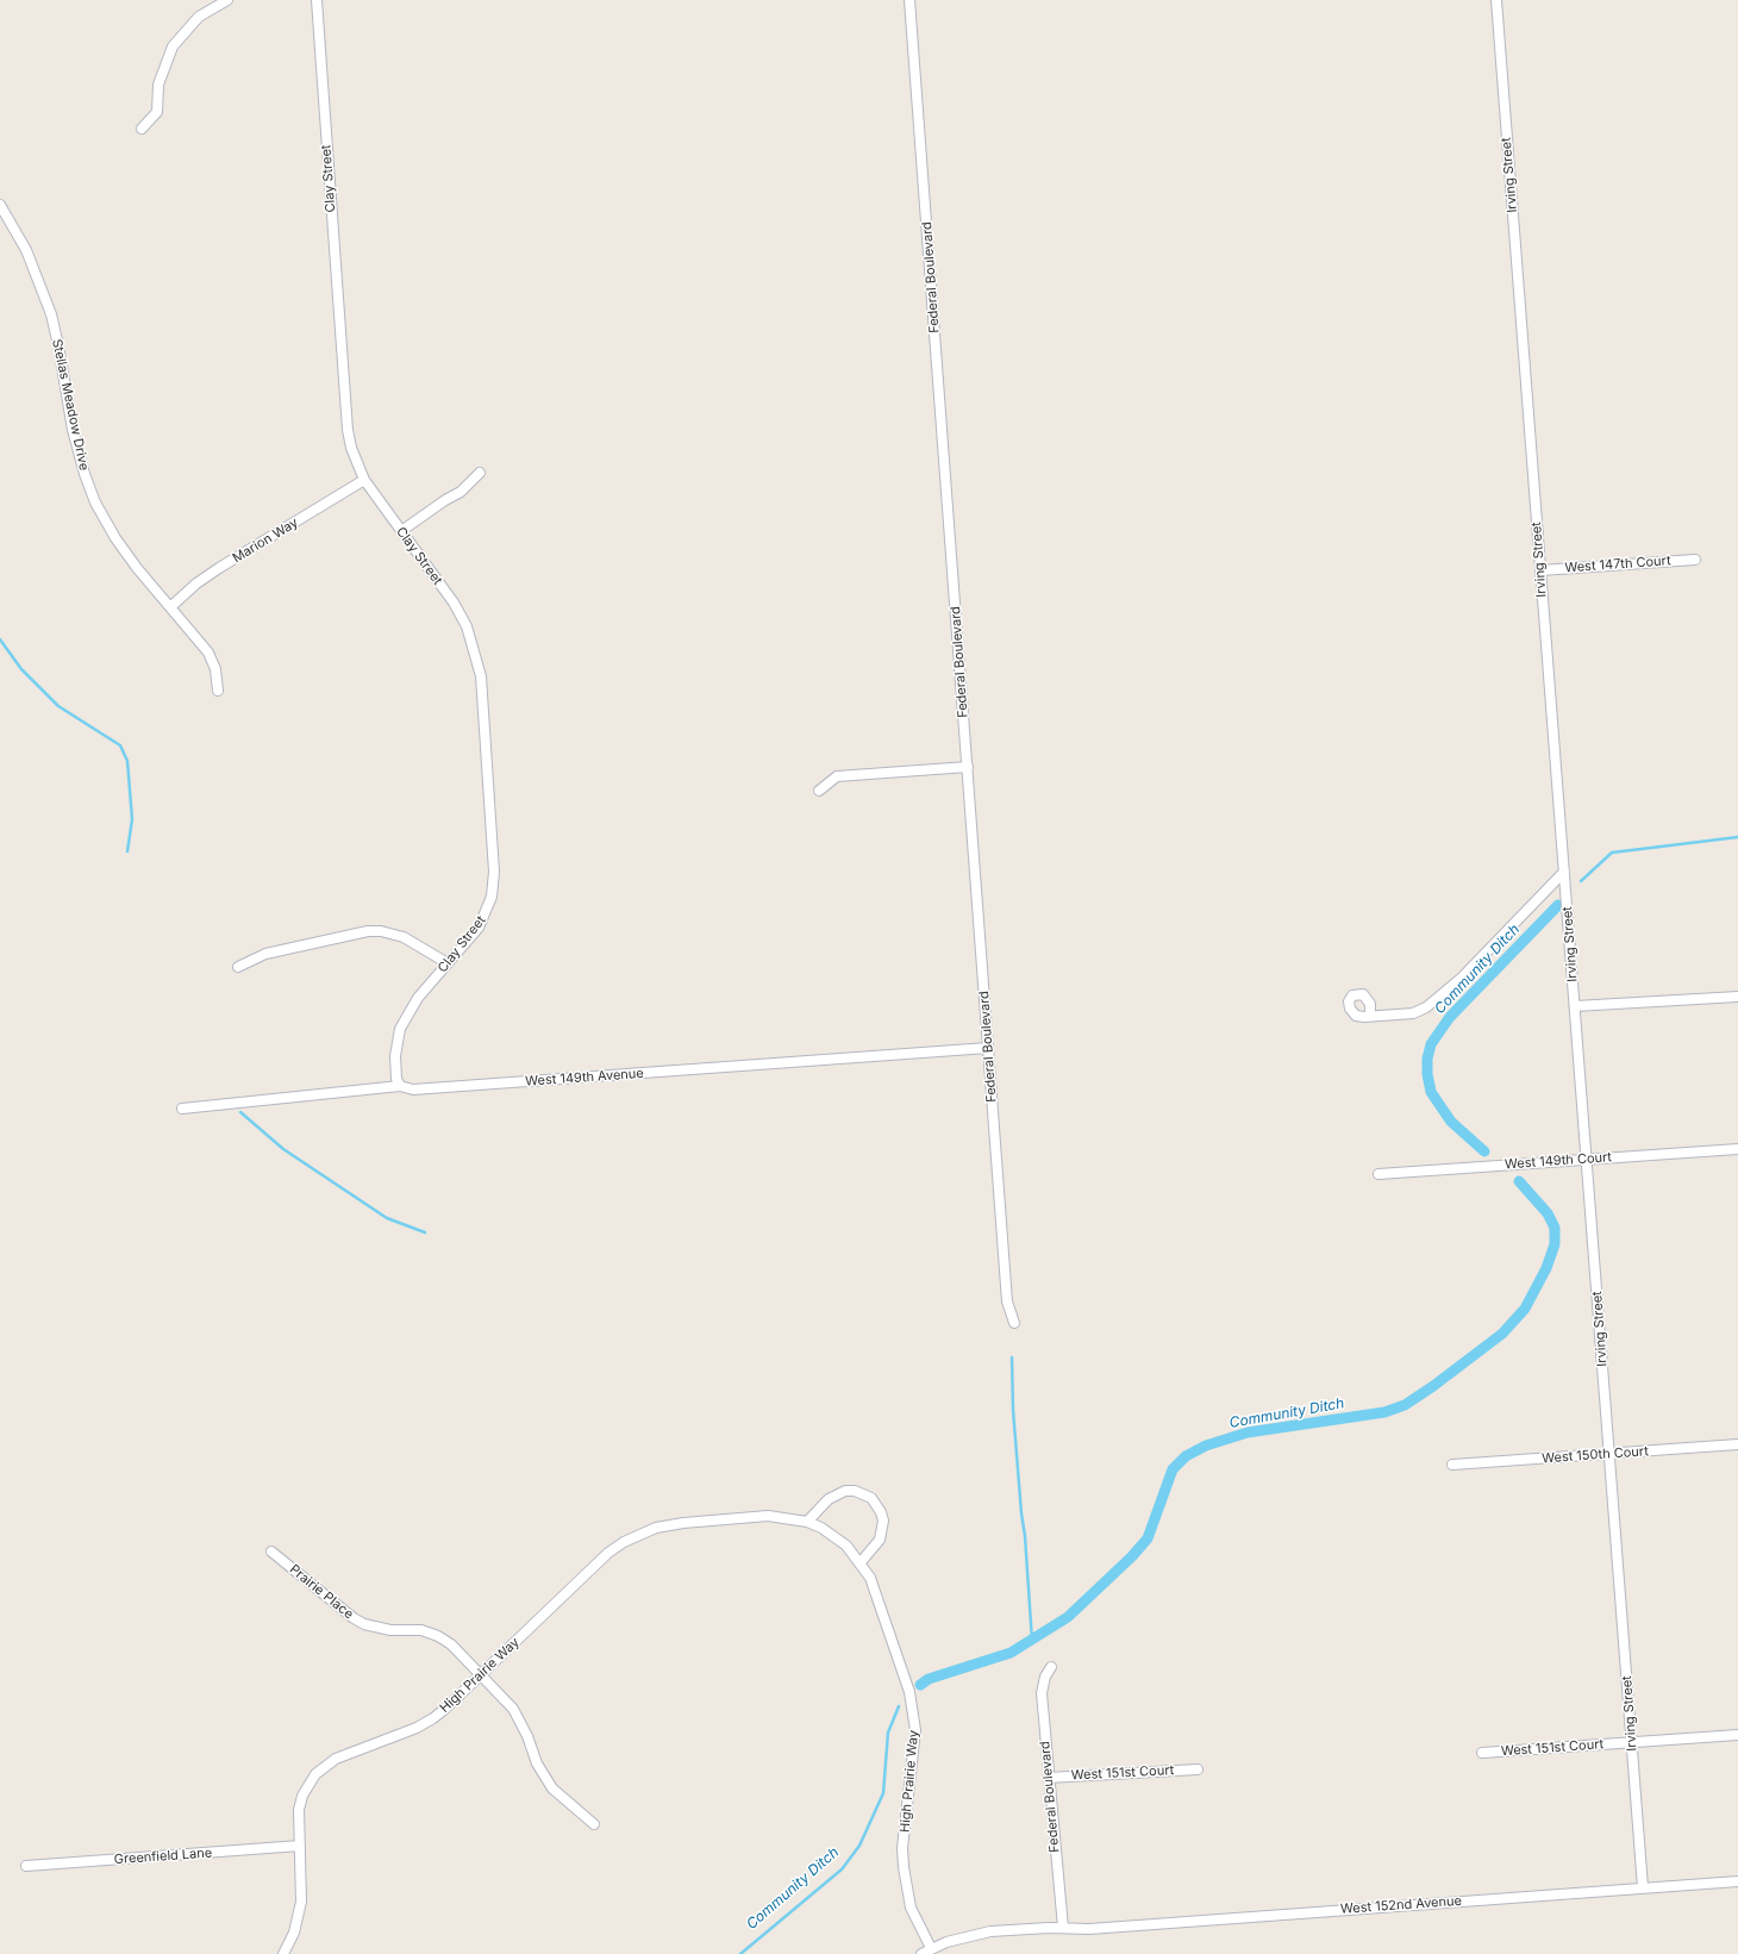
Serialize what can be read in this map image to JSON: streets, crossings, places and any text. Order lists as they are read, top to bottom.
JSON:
{
  "streets": {
    "street": [
      "Irving Street",
      "Clay Street",
      "Federal Boulevard",
      "Stellas Meadow Drive",
      "Marion Way",
      "West 147th Court",
      "West 149th Avenue",
      "West 149th Court",
      "West 150th Court",
      "Prairie Place",
      "High Prairie Way",
      "West 151st Court",
      "Greenfield Lane",
      "West 152nd Avenue"
    ]
  },
  "crossings": [
    ["Irving Street", "West 147th Court"],
    ["Irving Street", "West 149th Court"],
    ["Irving Street", "West 150th Court"],
    ["Irving Street", "West 151st Court"],
    ["Irving Street", "West 152nd Avenue"],
    ["Clay Street", "Marion Way"],
    ["Clay Street", "West 149th Avenue"],
    ["Federal Boulevard", "West 149th Avenue"],
    ["Federal Boulevard", "West 151st Court"],
    ["Federal Boulevard", "West 152nd Avenue"],
    ["Stellas Meadow Drive", "Marion Way"],
    ["Prairie Place", "High Prairie Way"],
    ["High Prairie Way", "Greenfield Lane"],
    ["High Prairie Way", "West 152nd Avenue"]
  ],
  "water": ["Community Ditch"]
}
